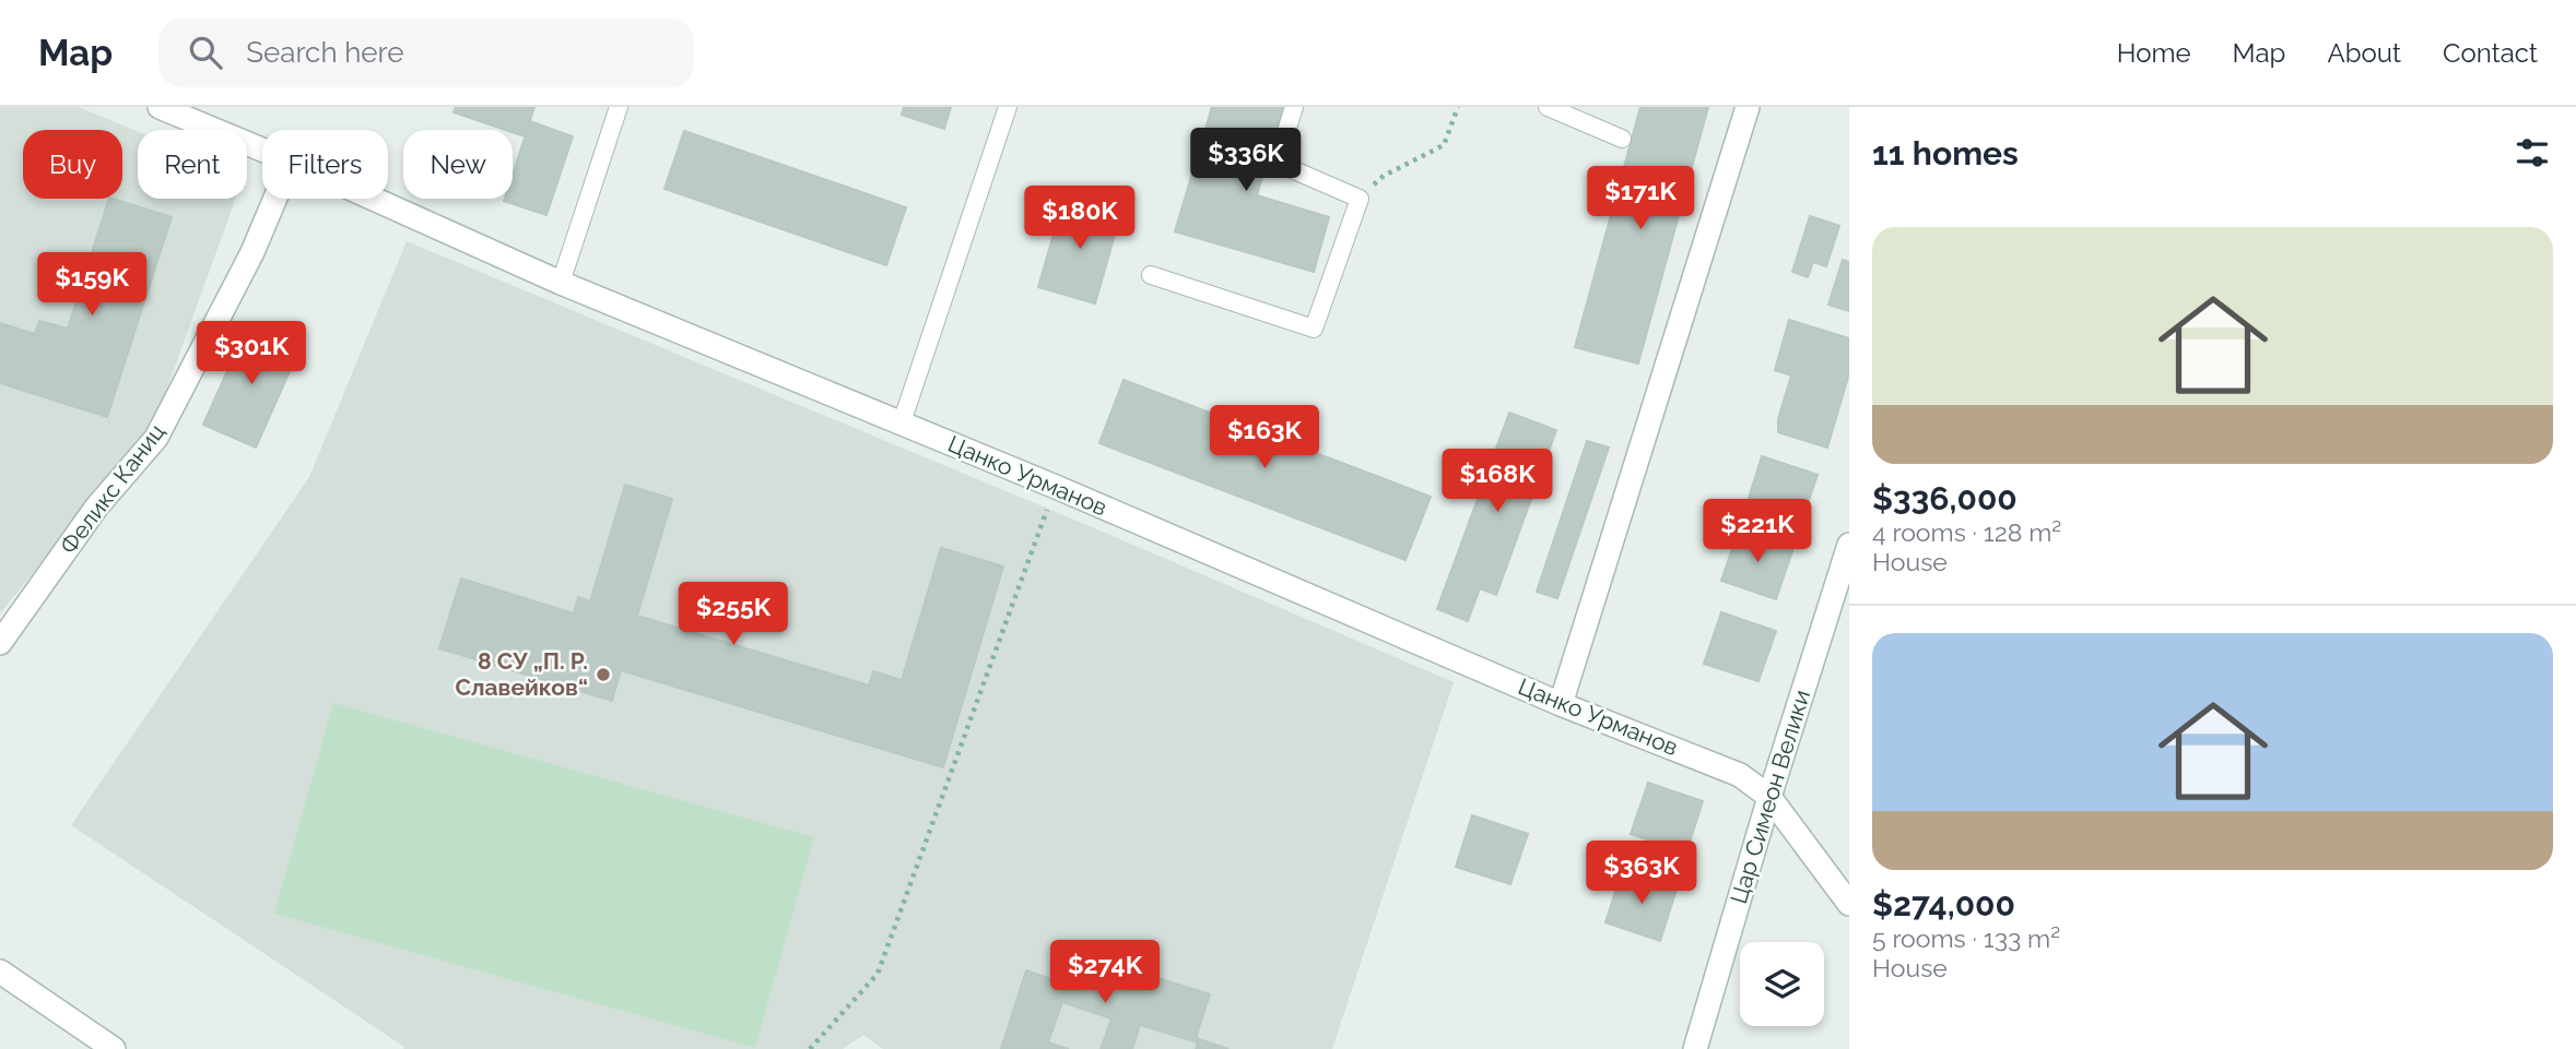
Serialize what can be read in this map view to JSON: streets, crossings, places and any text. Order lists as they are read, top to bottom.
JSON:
{
  "streets": {
    "street": ["Цанко Урманов", "Феликс Каниц", "Цар Симеон Велики"]
  },
  "crossings": [
    ["Цанко Урманов", "Цар Симеон Велики"]
  ],
  "places": ["8 СУ „П. Р. Славейков“"],
  "page": {
    "header": "Map",
    "search": "Search here",
    "nav": [
      "Home",
      "Map",
      "About",
      "Contact"
    ],
    "heading": "11 homes",
    "price": [
      "$336K",
      "$171K",
      "$180K",
      "$159K",
      "$301K",
      "$163K",
      "$168K",
      "$221K",
      "$255K",
      "$363K",
      "$274K"
    ],
    "chip": [
      "Buy",
      "Rent",
      "Filters",
      "New"
    ],
    "list": [
      {
        "name": "$336,000",
        "note": "4 rooms · 128 m² · House"
      },
      {
        "name": "$274,000",
        "note": "5 rooms · 133 m² · House"
      }
    ]
  }
}
